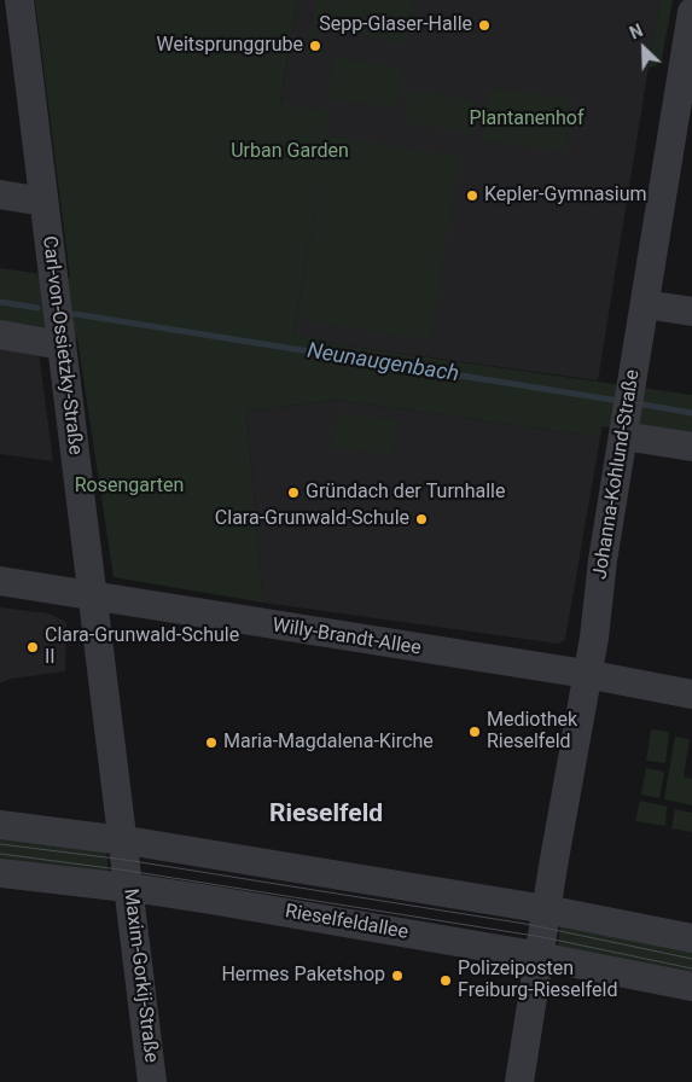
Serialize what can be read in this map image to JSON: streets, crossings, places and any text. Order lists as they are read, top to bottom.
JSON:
{
  "streets": {
    "street": [
      "Carl-von-Ossietzky-Straße",
      "Johanna-Kohlund-Straße",
      "Willy-Brandt-Allee",
      "Rieselfeldallee",
      "Maxim-Gorkij-Straße"
    ]
  },
  "crossings": [
    ["Carl-von-Ossietzky-Straße", "Willy-Brandt-Allee"],
    ["Carl-von-Ossietzky-Straße", "Rieselfeldallee"],
    ["Carl-von-Ossietzky-Straße", "Maxim-Gorkij-Straße"],
    ["Johanna-Kohlund-Straße", "Willy-Brandt-Allee"],
    ["Johanna-Kohlund-Straße", "Rieselfeldallee"],
    ["Rieselfeldallee", "Maxim-Gorkij-Straße"]
  ],
  "districts": ["Rieselfeld"],
  "water": ["Neunaugenbach"],
  "parks": ["Plantanenhof", "Urban Garden", "Rosengarten"],
  "places": [
    "Sepp-Glaser-Halle",
    "Weitsprunggrube",
    "Kepler-Gymnasium",
    "Gründach der Turnhalle",
    "Clara-Grunwald-Schule",
    "Clara-Grunwald-Schule II",
    "Mediothek Rieselfeld",
    "Maria-Magdalena-Kirche",
    "Hermes Paketshop",
    "Polizeiposten Freiburg-Rieselfeld"
  ],
  "north": "top left"
}
